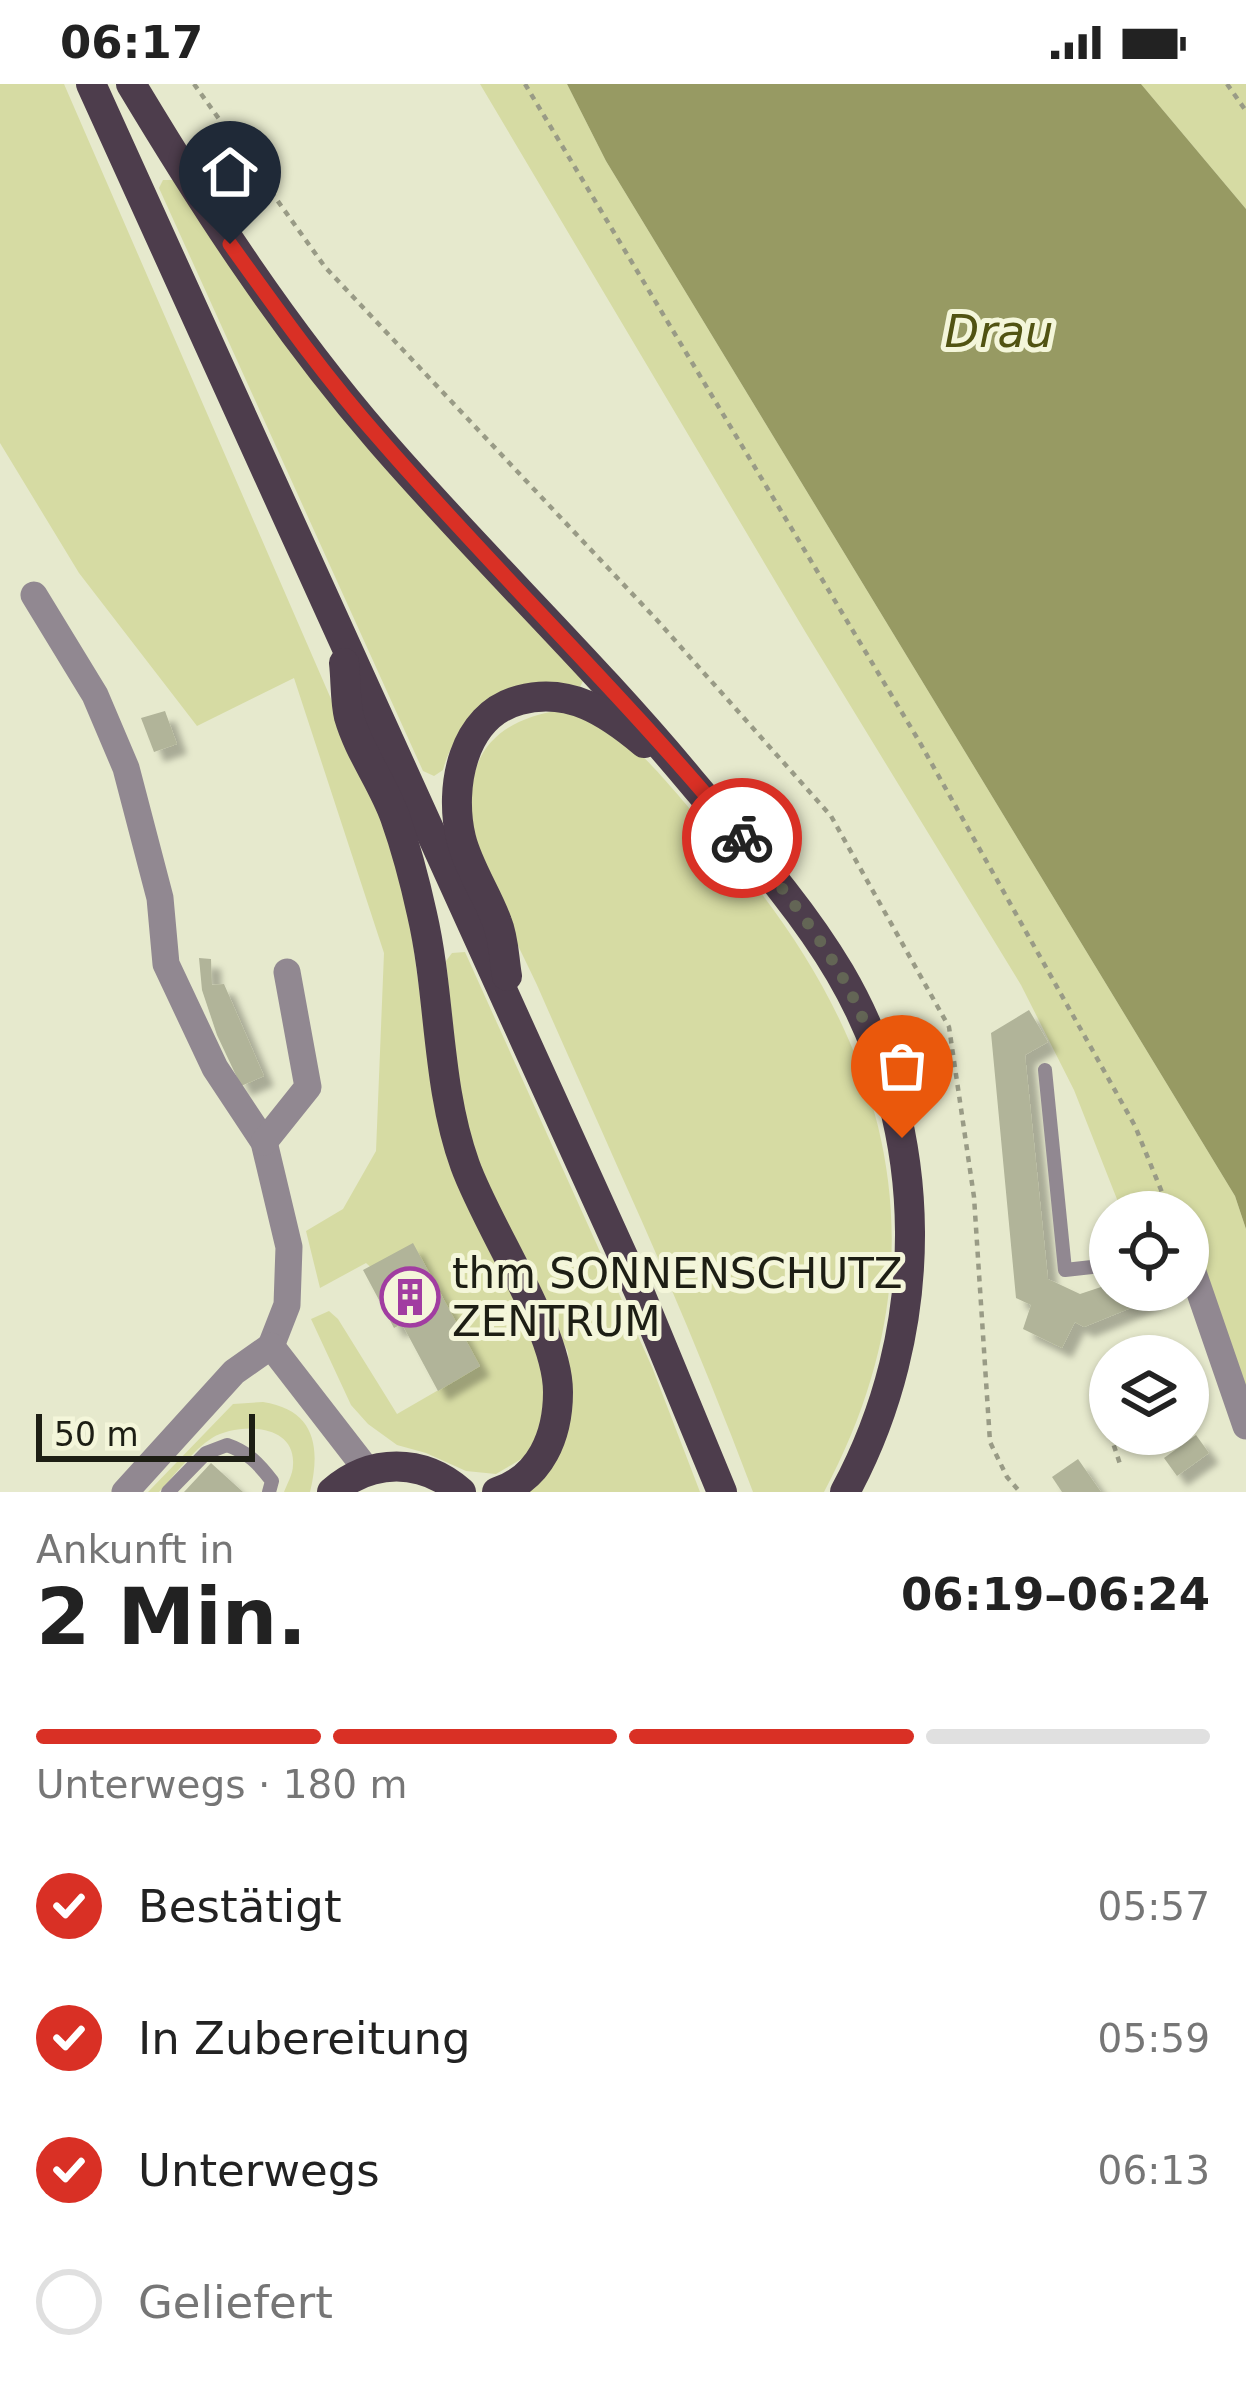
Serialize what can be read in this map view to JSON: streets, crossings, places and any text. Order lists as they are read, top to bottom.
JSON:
{
  "water": ["Drau"],
  "places": {
    "building": ["thm SONNENSCHUTZ ZENTRUM"]
  },
  "scale_bar": "50 m",
  "page": {
    "status": "06:17",
    "scale": "50 m",
    "heading": ["2 Min.", "Ankunft in", "06:19–06:24"],
    "bar": "Unterwegs · 180 m",
    "list": [
      ["Bestätigt", "05:57"],
      ["In Zubereitung", "05:59"],
      ["Unterwegs", "06:13"],
      "Geliefert"
    ]
  }
}
